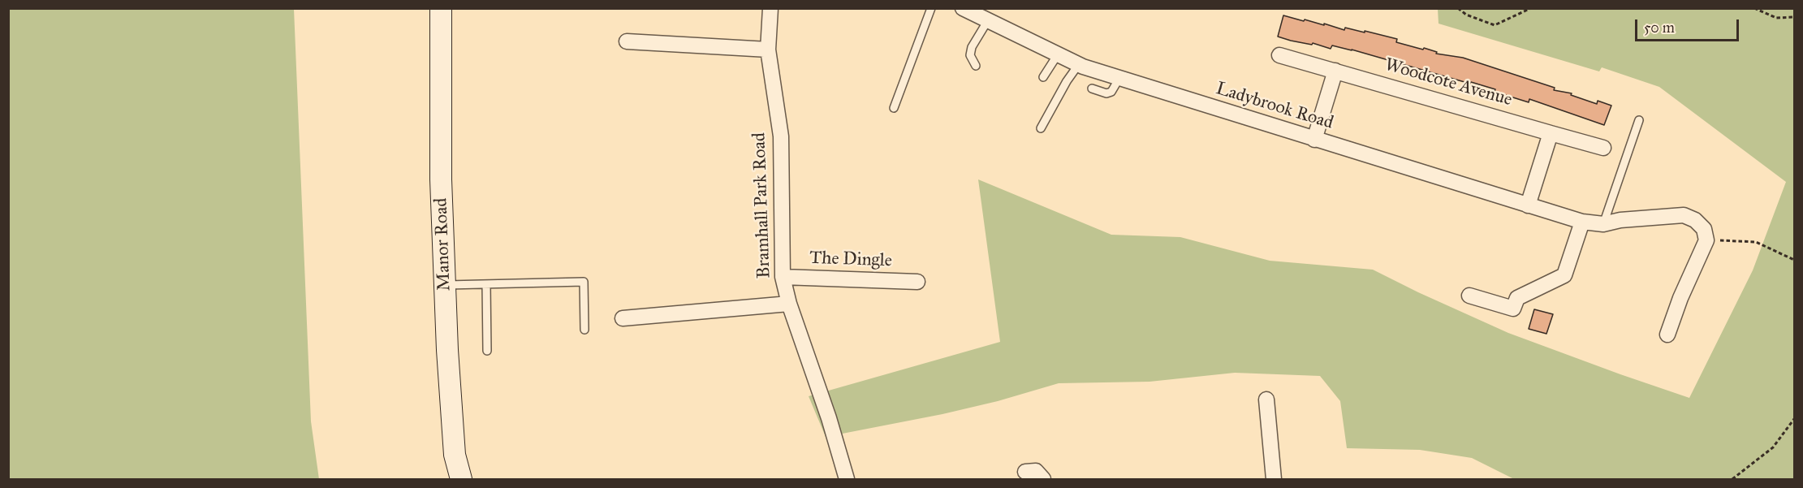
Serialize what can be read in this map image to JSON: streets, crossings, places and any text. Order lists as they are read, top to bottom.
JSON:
{
  "streets": {
    "street": [
      "Woodcote Avenue",
      "Ladybrook Road",
      "Bramhall Park Road",
      "Manor Road",
      "The Dingle"
    ]
  },
  "crossings": [
    ["Bramhall Park Road", "The Dingle"]
  ],
  "scale_bar": "50 m"
}
